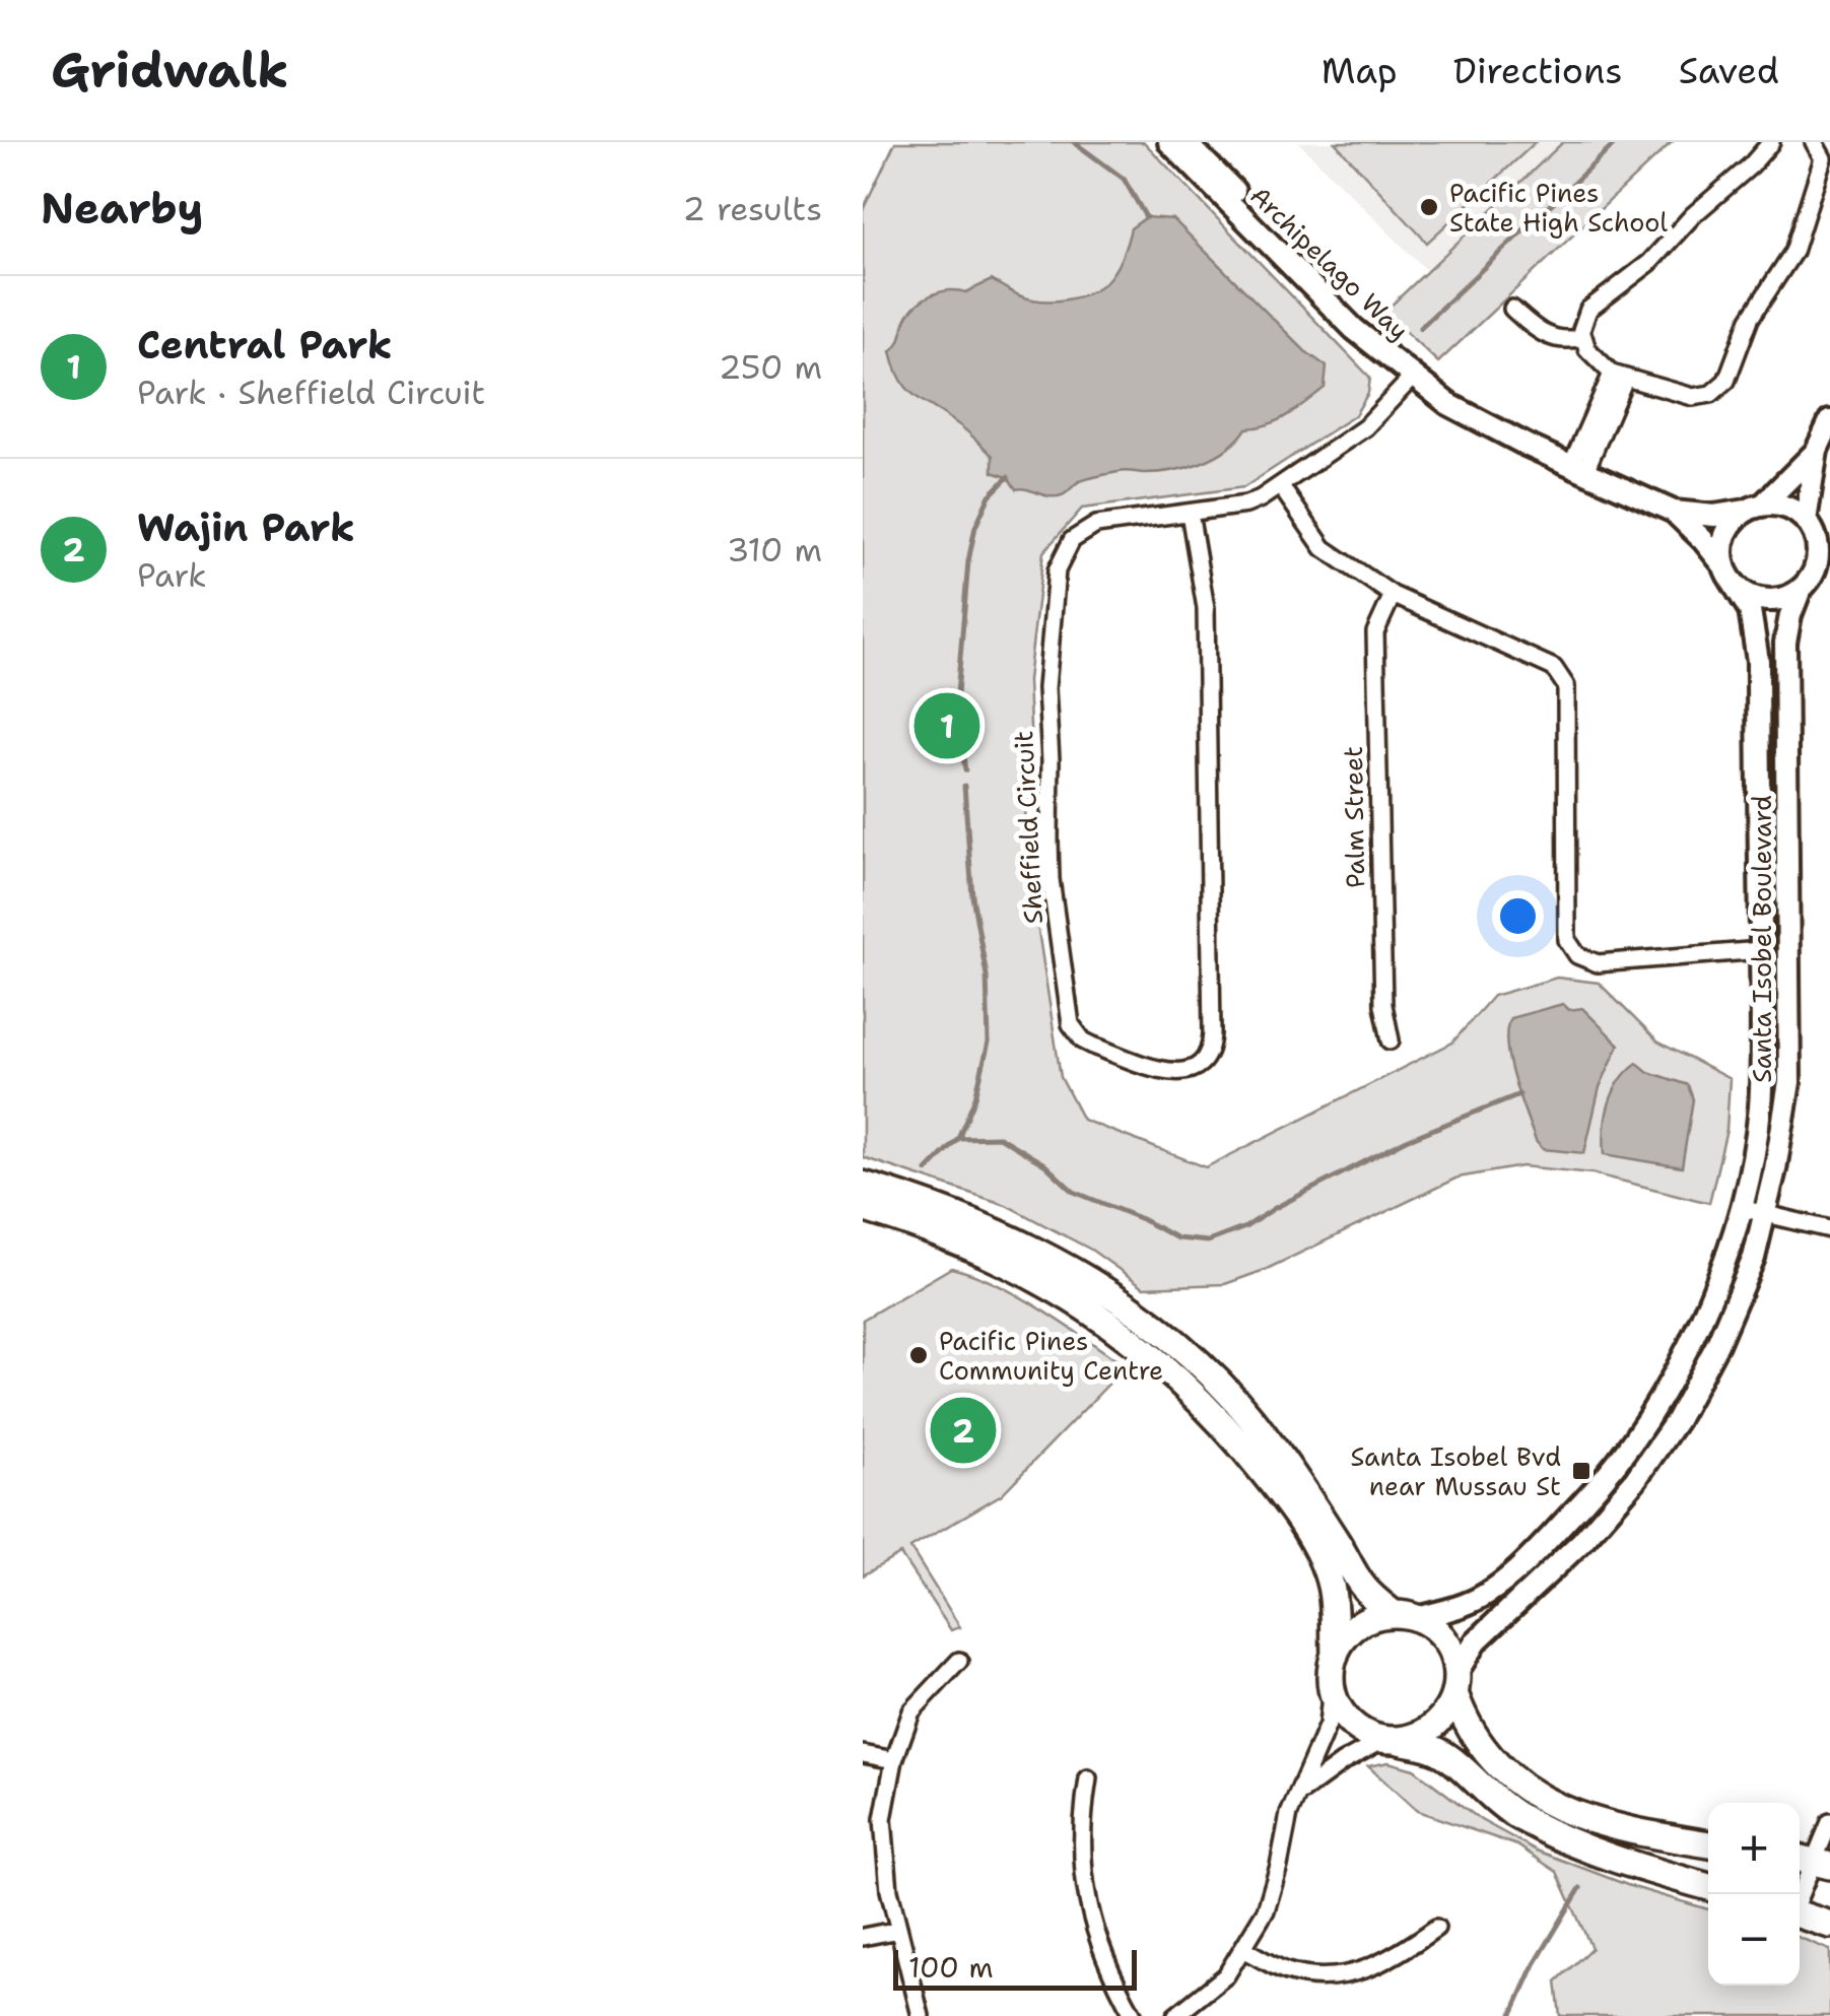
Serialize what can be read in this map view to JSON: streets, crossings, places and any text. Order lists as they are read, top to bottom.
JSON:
{
  "streets": {
    "street": [
      "Archipelago Way",
      "Palm Street",
      "Sheffield Circuit",
      "Santa Isobel Boulevard"
    ]
  },
  "crossings": [
    ["Archipelago Way", "Sheffield Circuit"],
    ["Archipelago Way", "Santa Isobel Boulevard"]
  ],
  "places": {
    "other": ["Pacific Pines State High School", "Pacific Pines Community Centre"],
    "transit": ["Santa Isobel Bvd near Mussau St"]
  },
  "scale_bar": "100 m",
  "page": {
    "header": "Gridwalk",
    "nav": ["Map", "Directions", "Saved"],
    "heading": ["Nearby", "2 results"],
    "list": [
      {
        "mark": "1",
        "name": "Central Park",
        "note": "Park · Sheffield Circuit",
        "value": "250 m"
      },
      {
        "mark": "2",
        "name": "Wajin Park",
        "note": "Park",
        "value": "310 m"
      }
    ],
    "pins": ["1", "2"],
    "map_buttons": ["+", "−"],
    "scale": "100 m"
  }
}
